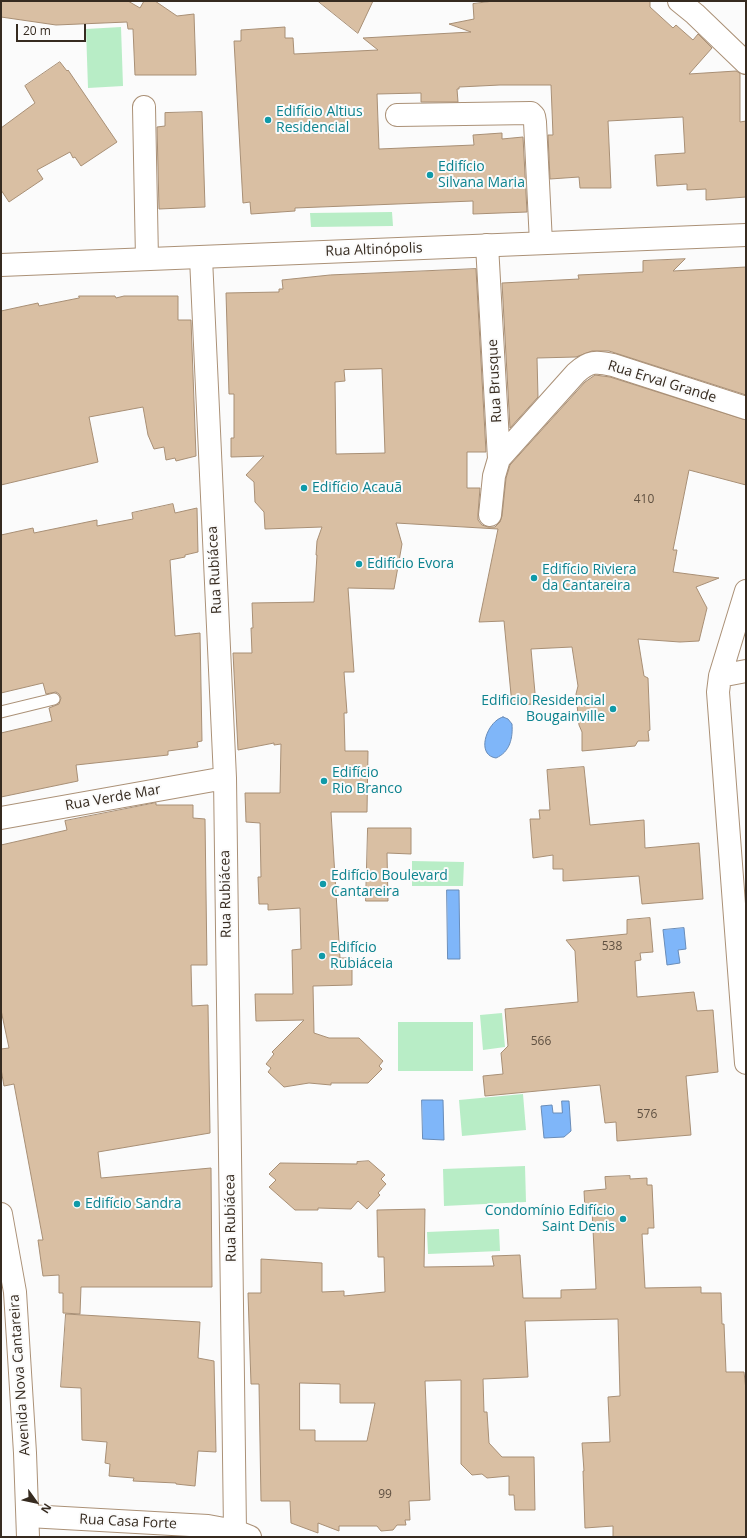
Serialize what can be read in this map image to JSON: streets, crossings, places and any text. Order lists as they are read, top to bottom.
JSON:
{
  "streets": {
    "street": [
      "Rua Altinópolis",
      "Rua Brusque",
      "Rua Erval Grande",
      "Rua Rubiácea",
      "Rua Verde Mar",
      "Avenida Nova Cantareira",
      "Rua Casa Forte"
    ]
  },
  "crossings": [
    ["Rua Altinópolis", "Rua Brusque"],
    ["Rua Altinópolis", "Rua Rubiácea"],
    ["Rua Brusque", "Rua Erval Grande"],
    ["Rua Rubiácea", "Rua Verde Mar"],
    ["Rua Rubiácea", "Rua Casa Forte"],
    ["Avenida Nova Cantareira", "Rua Casa Forte"]
  ],
  "places": [
    "Edifício Altius Residencial",
    "Edifício Silvana Maria",
    "Edifício Acauã",
    "Edifício Evora",
    "Edifício Riviera da Cantareira",
    "Edificio Residencial Bougainville",
    "Edifício Rio Branco",
    "Edifício Boulevard Cantareira",
    "Edifício Rubiáceia",
    "Edifício Sandra",
    "Condomínio Edifício Saint Denis"
  ],
  "house_numbers": [
    "410",
    "538",
    "566",
    "576",
    "99"
  ],
  "scale_bar": "20 m",
  "north": "bottom right"
}
